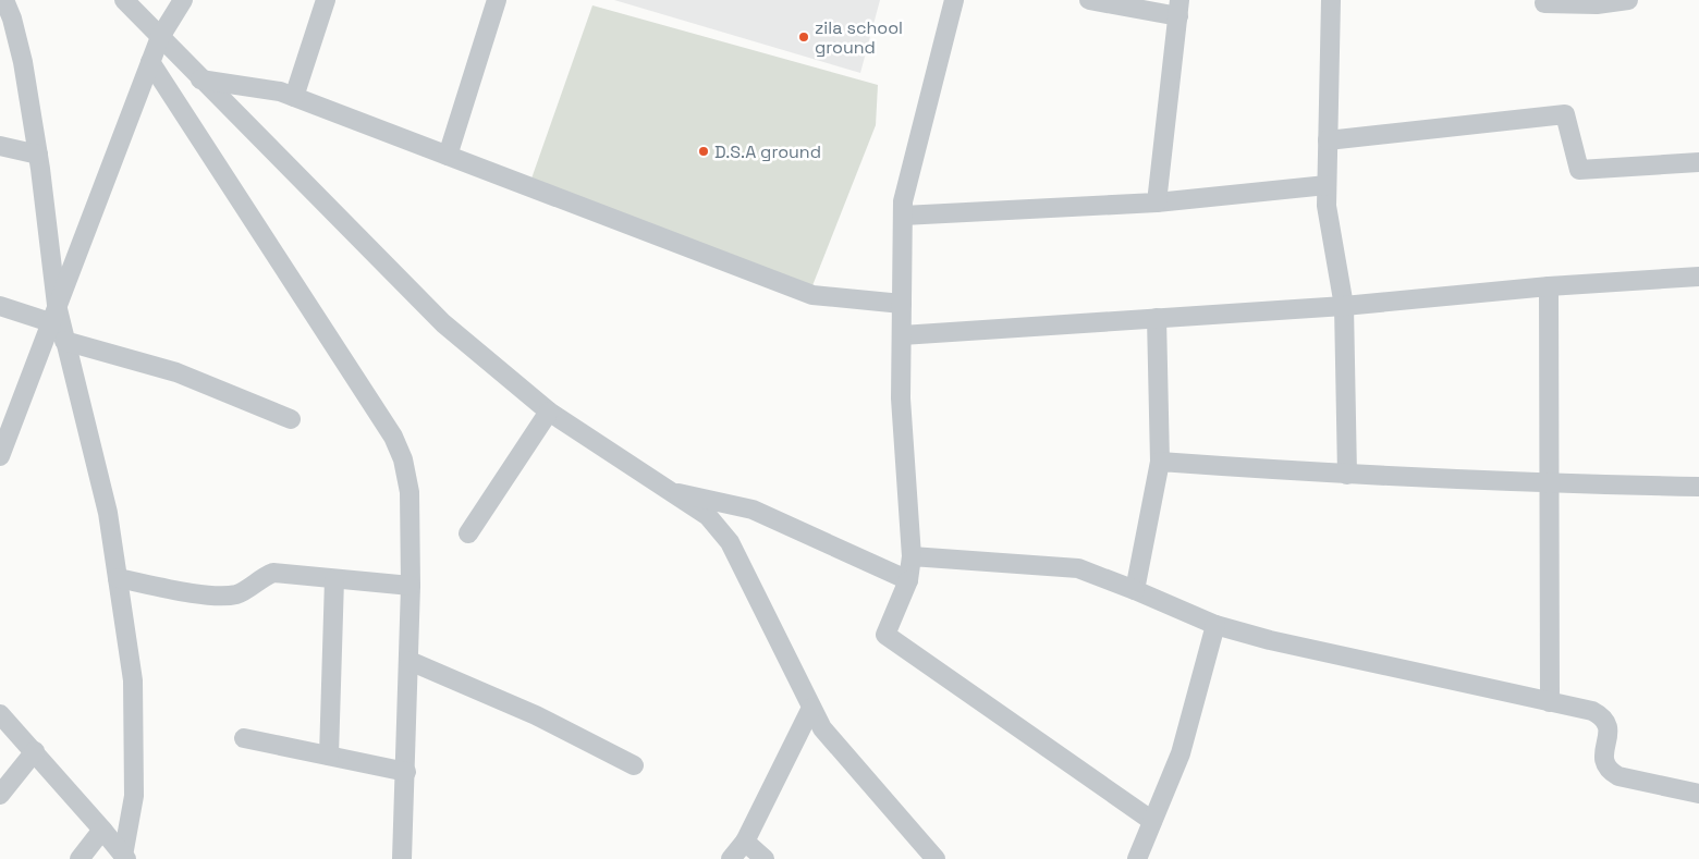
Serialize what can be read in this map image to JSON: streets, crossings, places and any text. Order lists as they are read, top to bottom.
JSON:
{
  "places": ["zila school ground", "D.S.A ground"]
}
